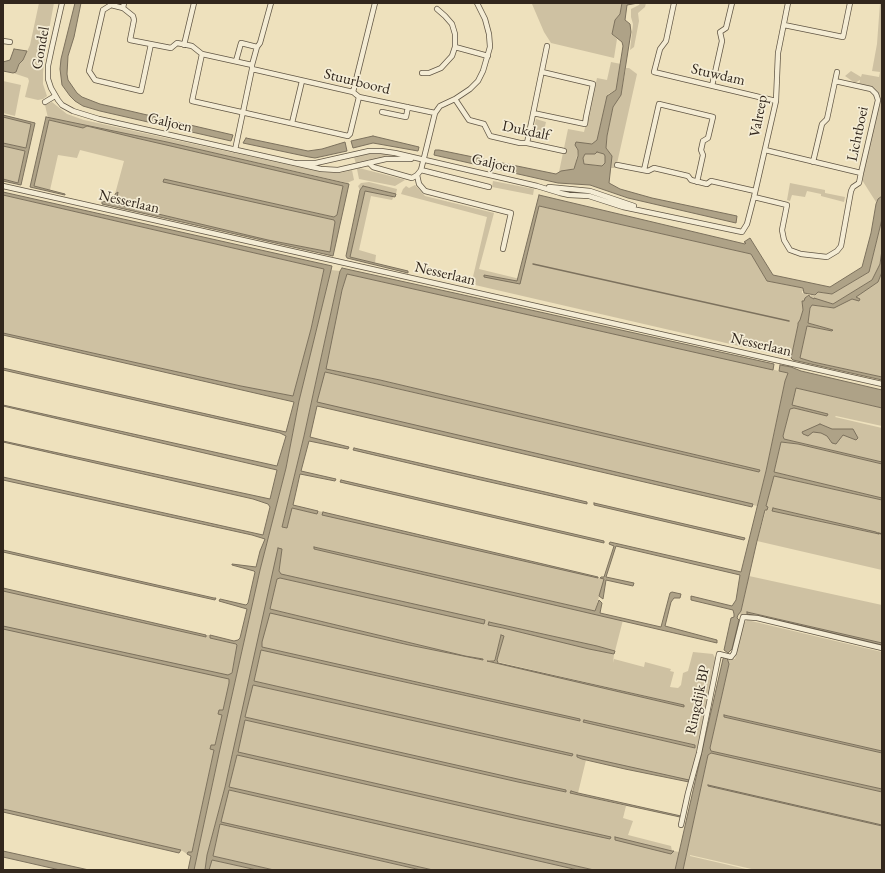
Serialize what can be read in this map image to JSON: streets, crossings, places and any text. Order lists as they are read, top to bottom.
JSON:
{
  "streets": {
    "street": [
      "Gondel",
      "Stuwdam",
      "Stuurboord",
      "Valreep",
      "Galjoen",
      "Dukdalf",
      "Lichtboei",
      "Nesserlaan",
      "Ringdijk BP"
    ]
  },
  "crossings": [
    ["Gondel", "Galjoen"],
    ["Stuwdam", "Valreep"],
    ["Valreep", "Galjoen"],
    ["Valreep", "Lichtboei"]
  ]
}
